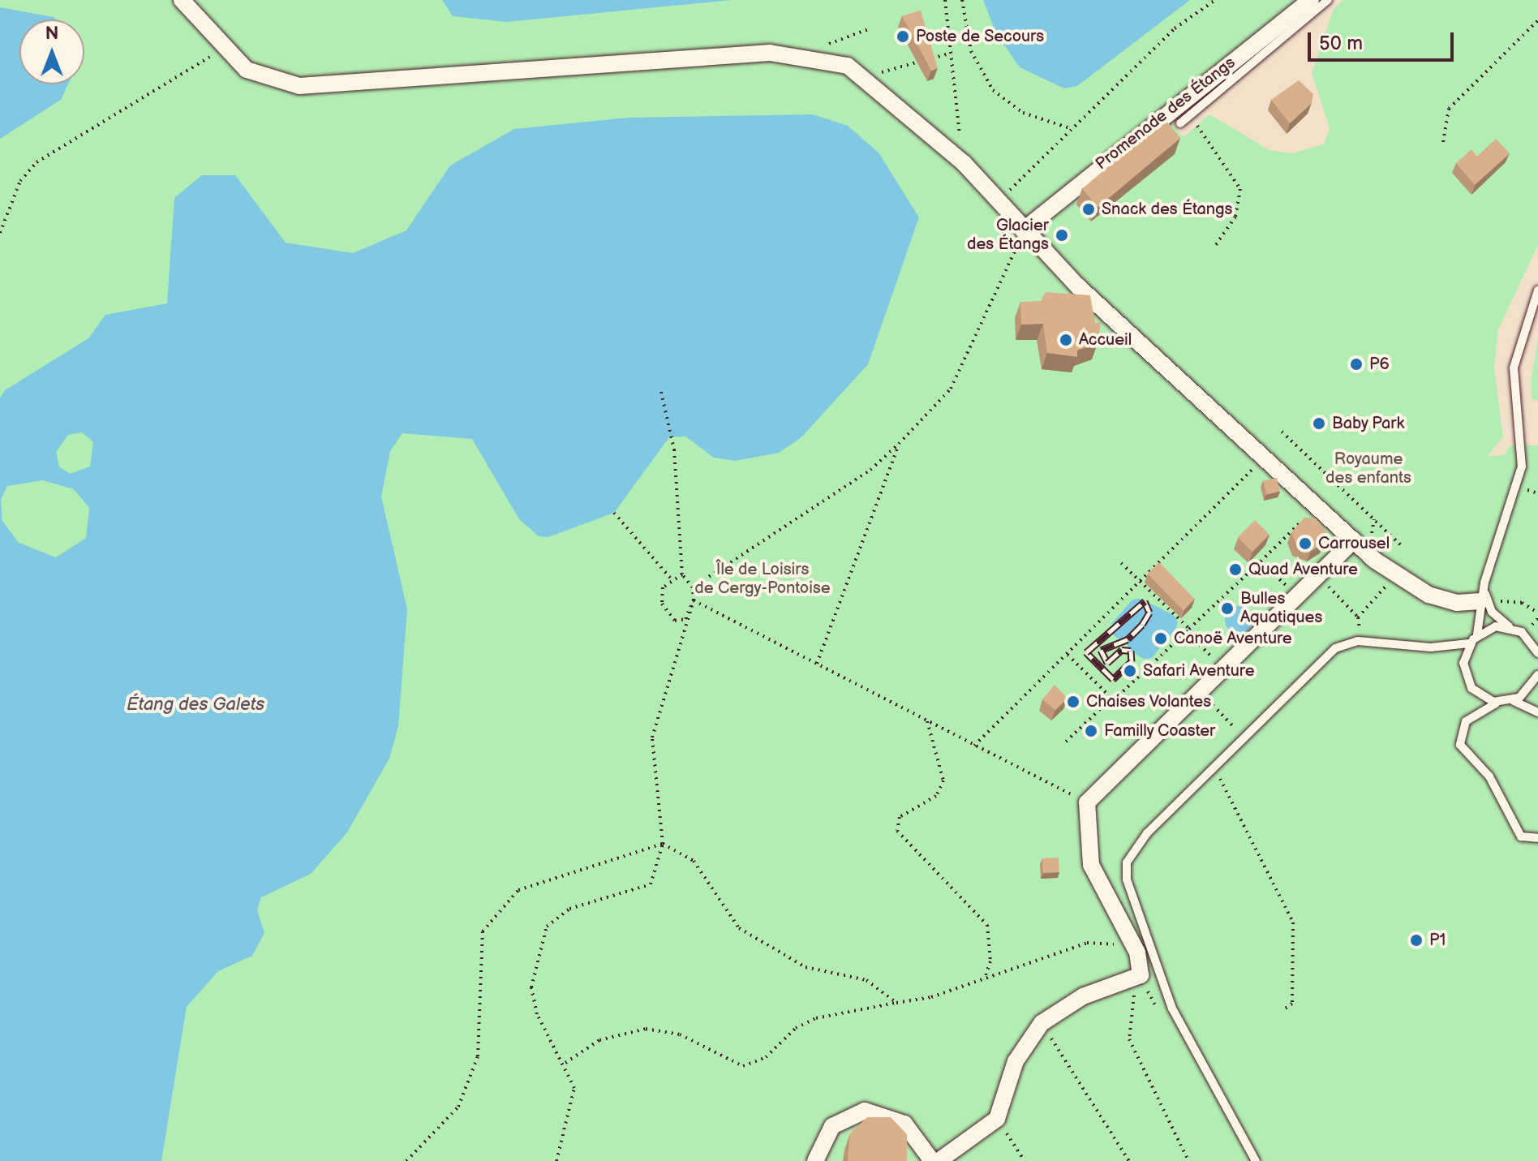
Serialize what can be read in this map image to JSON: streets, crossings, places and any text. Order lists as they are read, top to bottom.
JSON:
{
  "streets": {
    "street": ["Promenade des Étangs"]
  },
  "water": ["Étang des Galets"],
  "parks": ["Royaume des enfants", "Île de Loisirs de Cergy-Pontoise"],
  "places": [
    "Poste de Secours",
    "Snack des Étangs",
    "Glacier des Étangs",
    "Accueil",
    "P6",
    "Baby Park",
    "Carrousel",
    "Quad Aventure",
    "Bulles Aquatiques",
    "Canoë Aventure",
    "Safari Aventure",
    "Chaises Volantes",
    "Familly Coaster",
    "P1"
  ],
  "scale_bar": "50 m",
  "north": "top"
}
